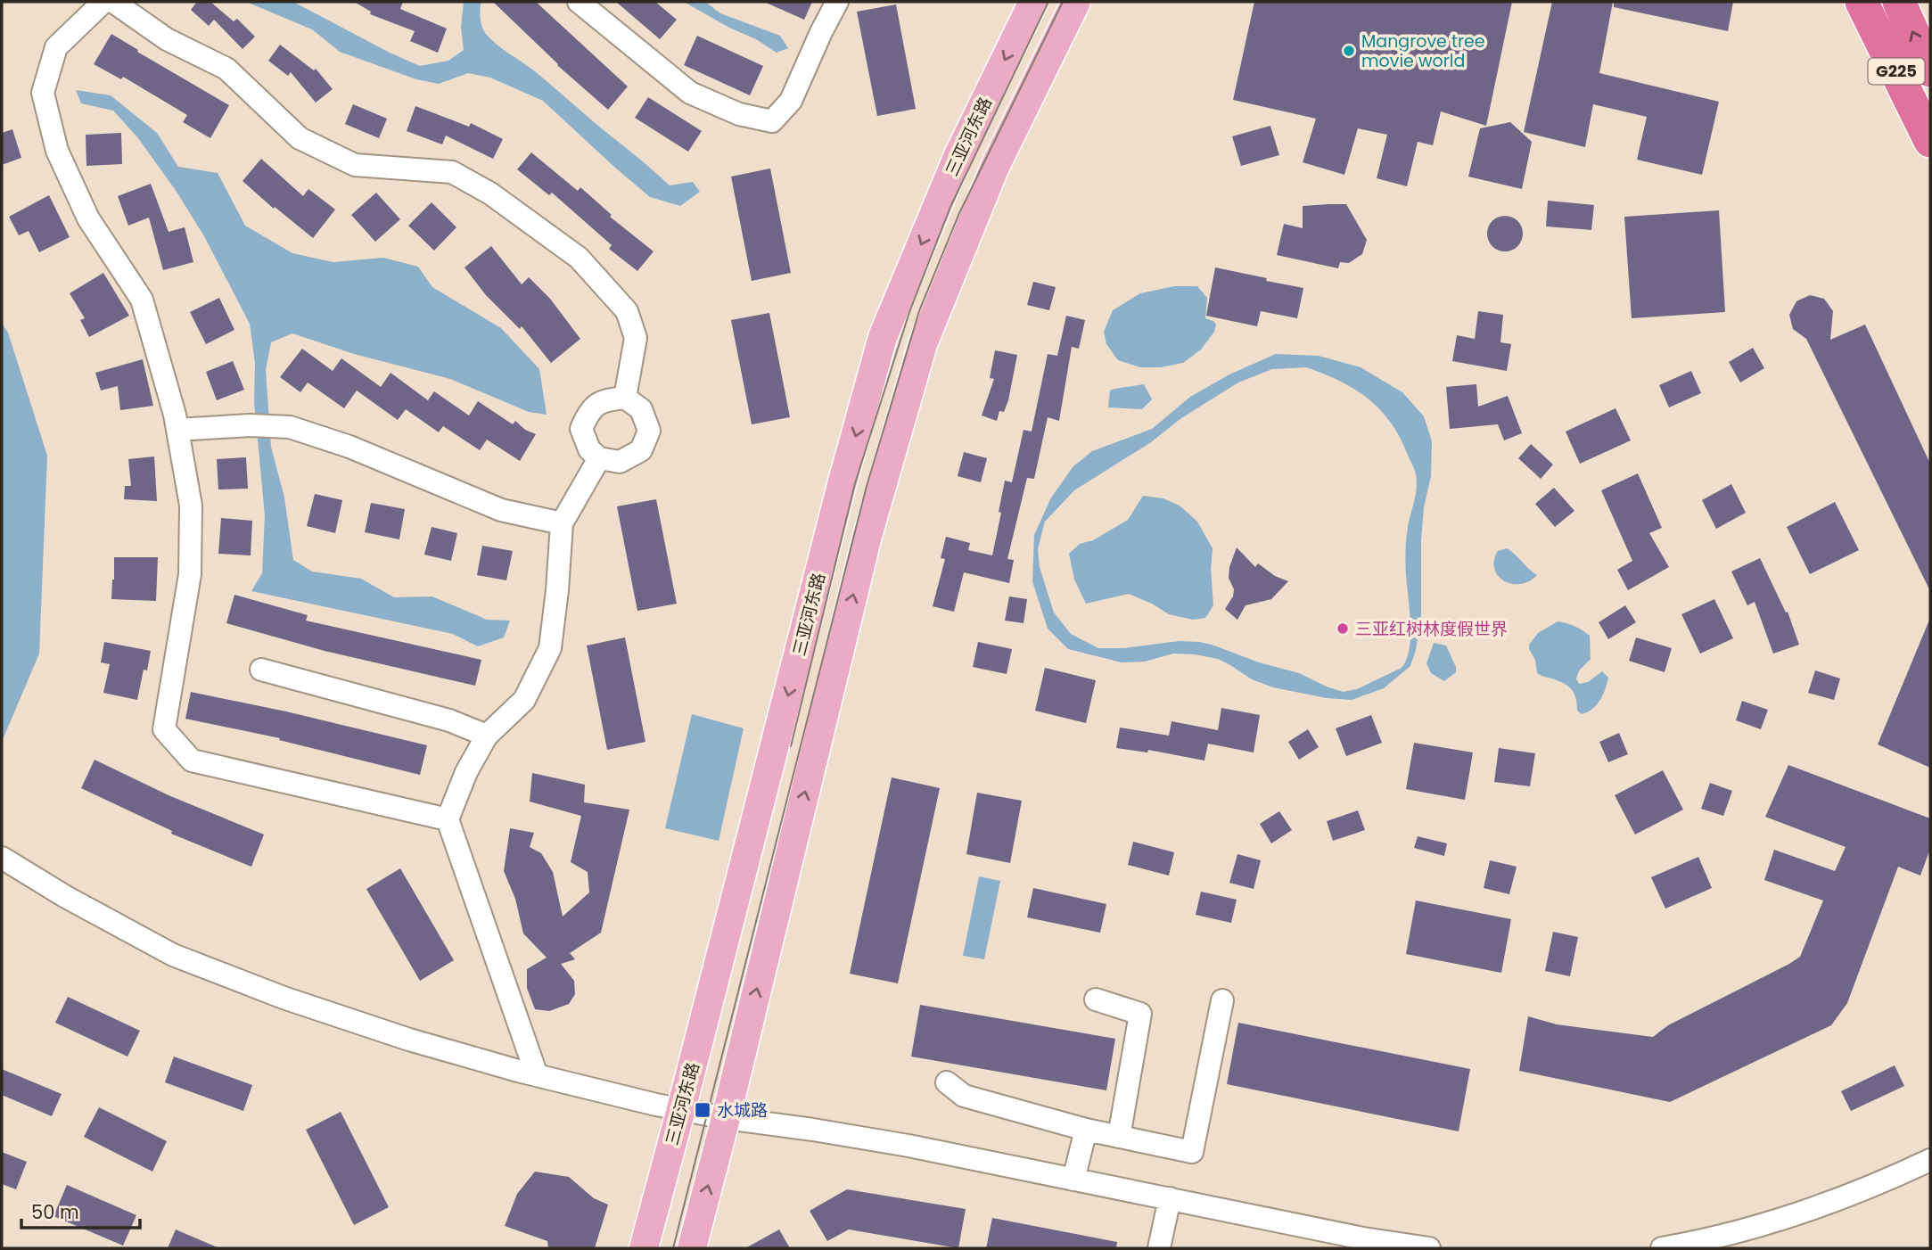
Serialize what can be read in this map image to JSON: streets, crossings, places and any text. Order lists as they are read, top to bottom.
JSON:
{
  "streets": {
    "highway": ["G225"],
    "main road": ["三亚河东路"]
  },
  "places": {
    "other": ["Mangrove tree movie world", "三亚红树林度假世界"],
    "transit": ["水城路"]
  },
  "scale_bar": "50 m"
}
